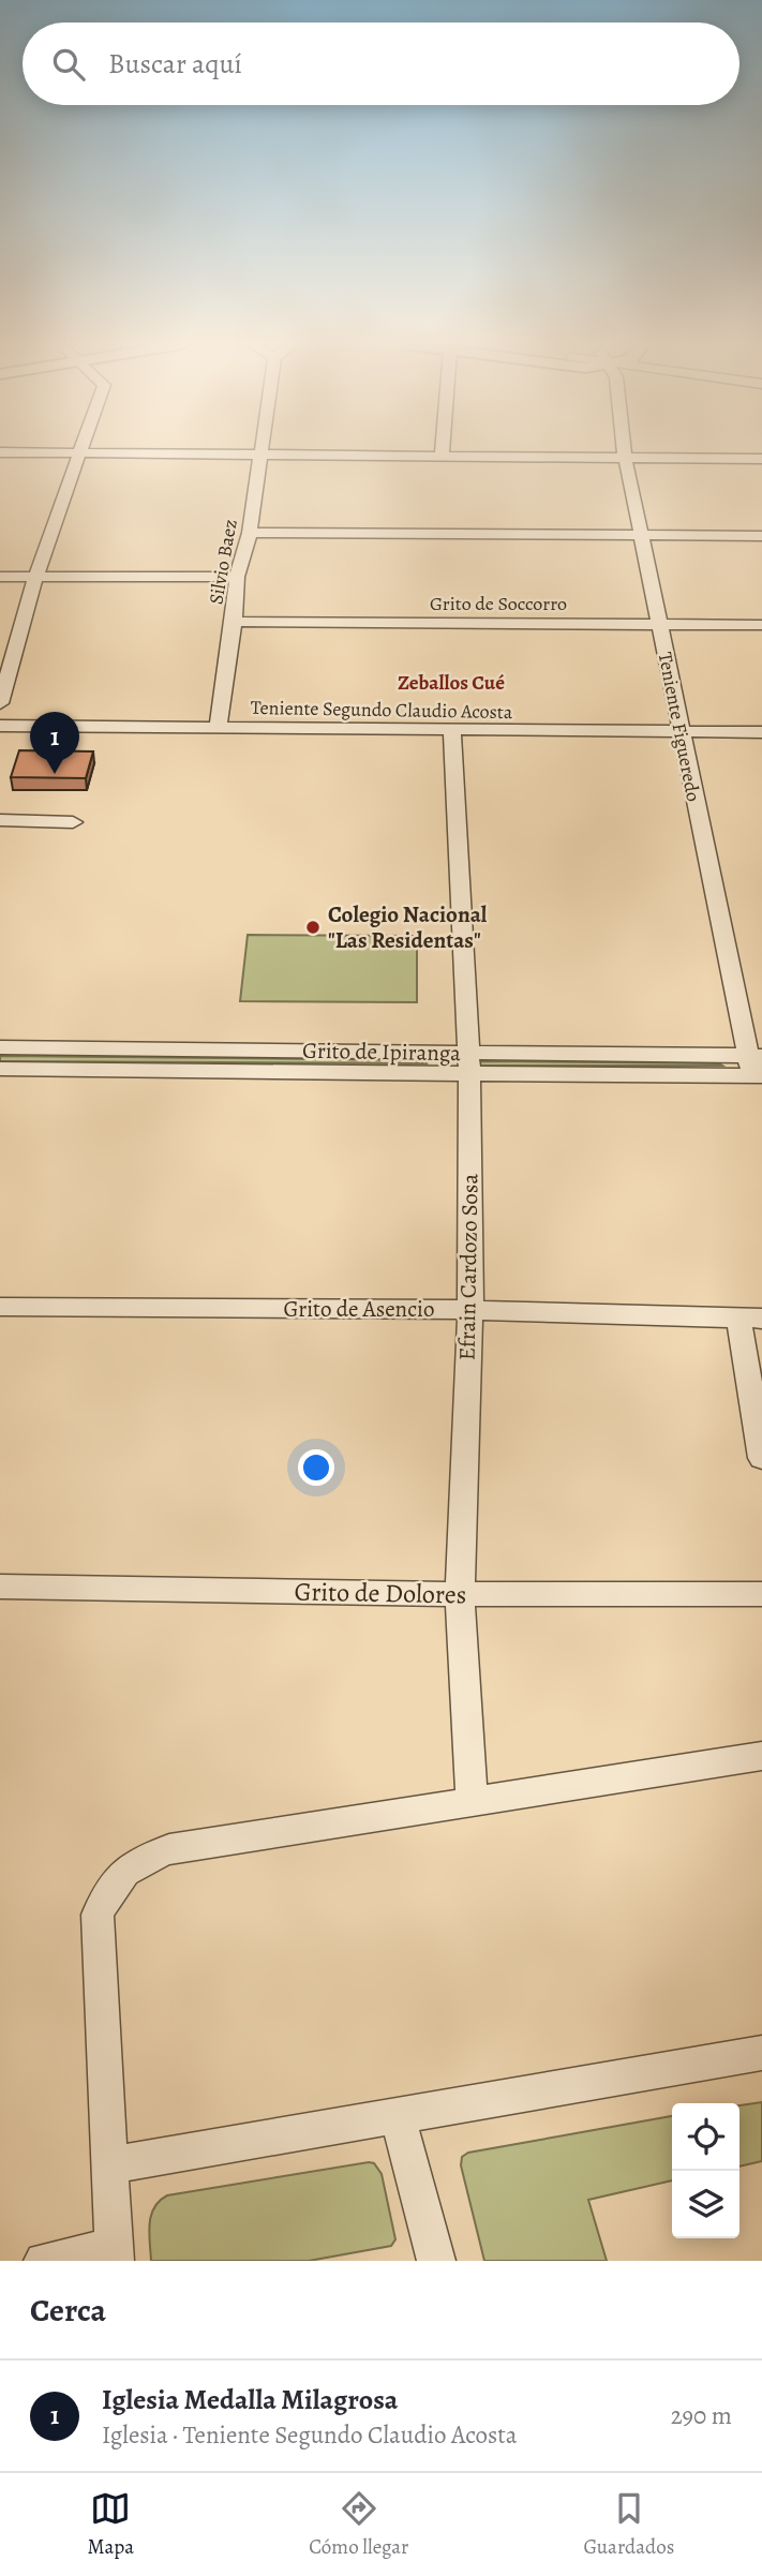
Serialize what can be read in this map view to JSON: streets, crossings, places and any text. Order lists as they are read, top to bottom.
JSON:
{
  "streets": {
    "street": [
      "Silvio Baez",
      "Grito de Soccorro",
      "Teniente Segundo Claudio Acosta",
      "Teniente Figueredo",
      "Grito de Ipiranga",
      "Efrain Cardozo Sosa",
      "Grito de Asencio",
      "Grito de Dolores"
    ]
  },
  "crossings": [
    ["Silvio Baez", "Grito de Soccorro"],
    ["Silvio Baez", "Teniente Segundo Claudio Acosta"],
    ["Grito de Soccorro", "Teniente Figueredo"],
    ["Teniente Segundo Claudio Acosta", "Teniente Figueredo"],
    ["Teniente Segundo Claudio Acosta", "Efrain Cardozo Sosa"],
    ["Teniente Figueredo", "Grito de Ipiranga"],
    ["Grito de Ipiranga", "Efrain Cardozo Sosa"],
    ["Efrain Cardozo Sosa", "Grito de Asencio"],
    ["Efrain Cardozo Sosa", "Grito de Dolores"]
  ],
  "districts": ["Zeballos Cué"],
  "places": ["Colegio Nacional \"Las Residentas\""],
  "page": {
    "search": "Buscar aquí",
    "pins": "1",
    "heading": "Cerca",
    "list": [
      {
        "mark": "1",
        "name": "Iglesia Medalla Milagrosa",
        "note": "Iglesia · Teniente Segundo Claudio Acosta",
        "value": "290 m"
      }
    ],
    "nav": ["Mapa", "Cómo llegar", "Guardados"]
  }
}
